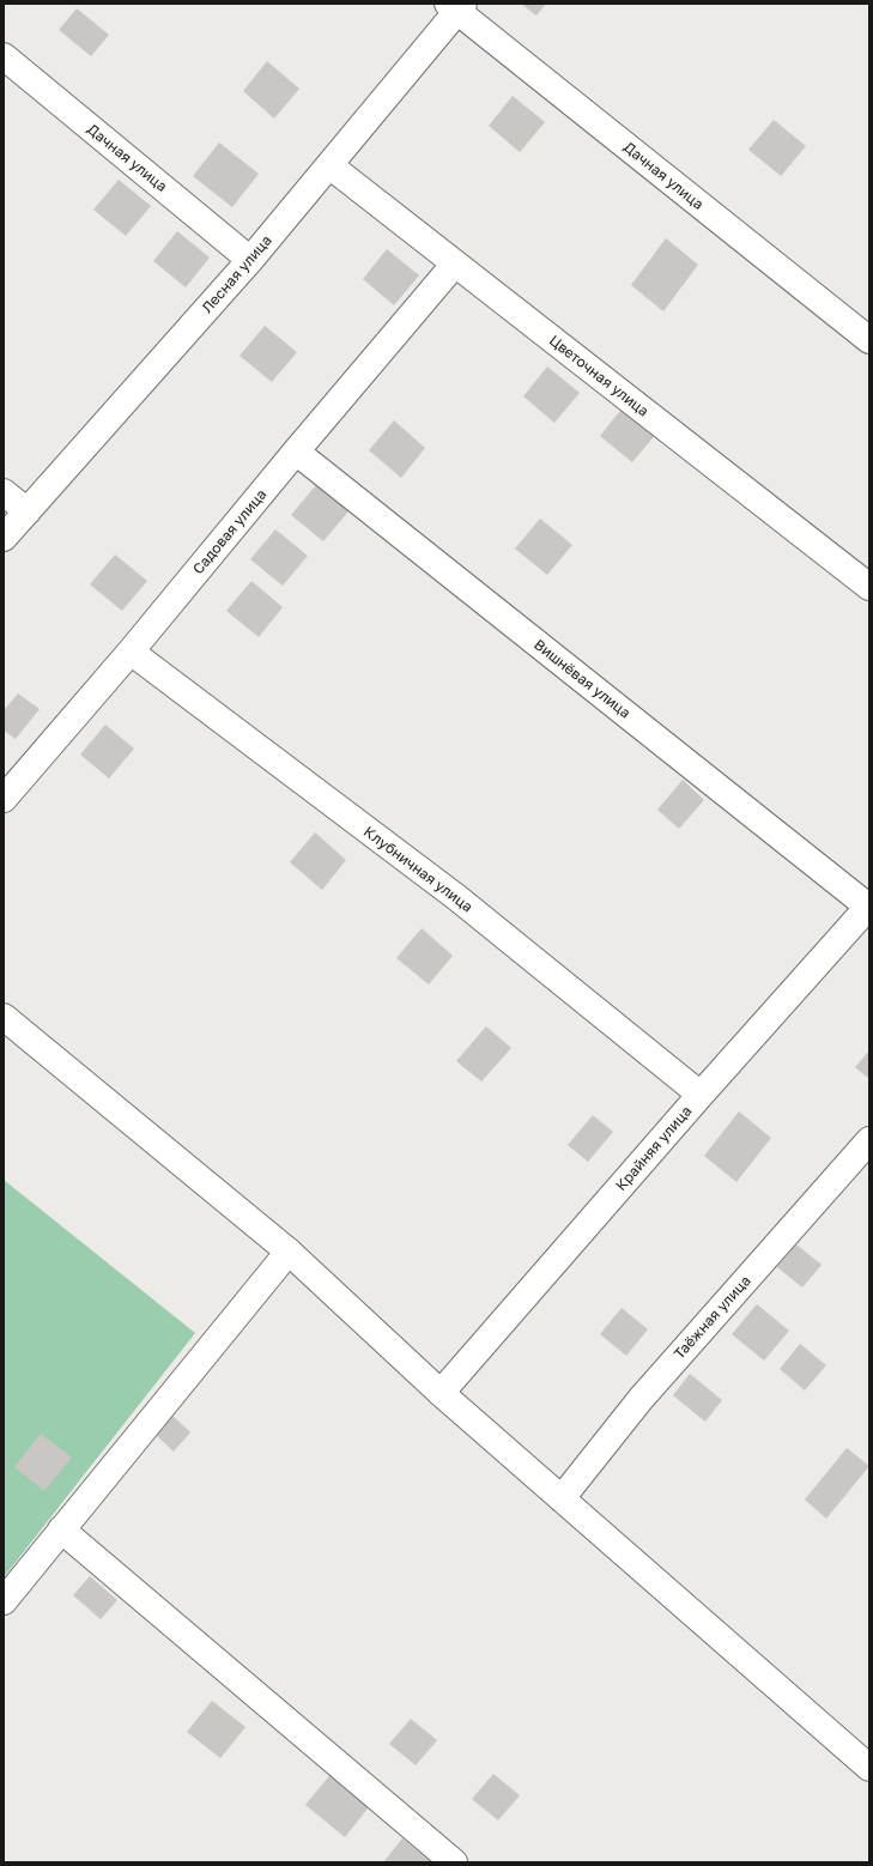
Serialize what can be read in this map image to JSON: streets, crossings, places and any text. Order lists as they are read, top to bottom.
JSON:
{
  "streets": {
    "street": [
      "Дачная улица",
      "Лесная улица",
      "Цветочная улица",
      "Садовая улица",
      "Вишнёвая улица",
      "Клубничная улица",
      "Крайняя улица",
      "Таёжная улица"
    ]
  },
  "crossings": [
    ["Дачная улица", "Лесная улица"],
    ["Лесная улица", "Цветочная улица"],
    ["Цветочная улица", "Садовая улица"],
    ["Садовая улица", "Вишнёвая улица"],
    ["Садовая улица", "Клубничная улица"],
    ["Вишнёвая улица", "Крайняя улица"],
    ["Клубничная улица", "Крайняя улица"]
  ]
}
